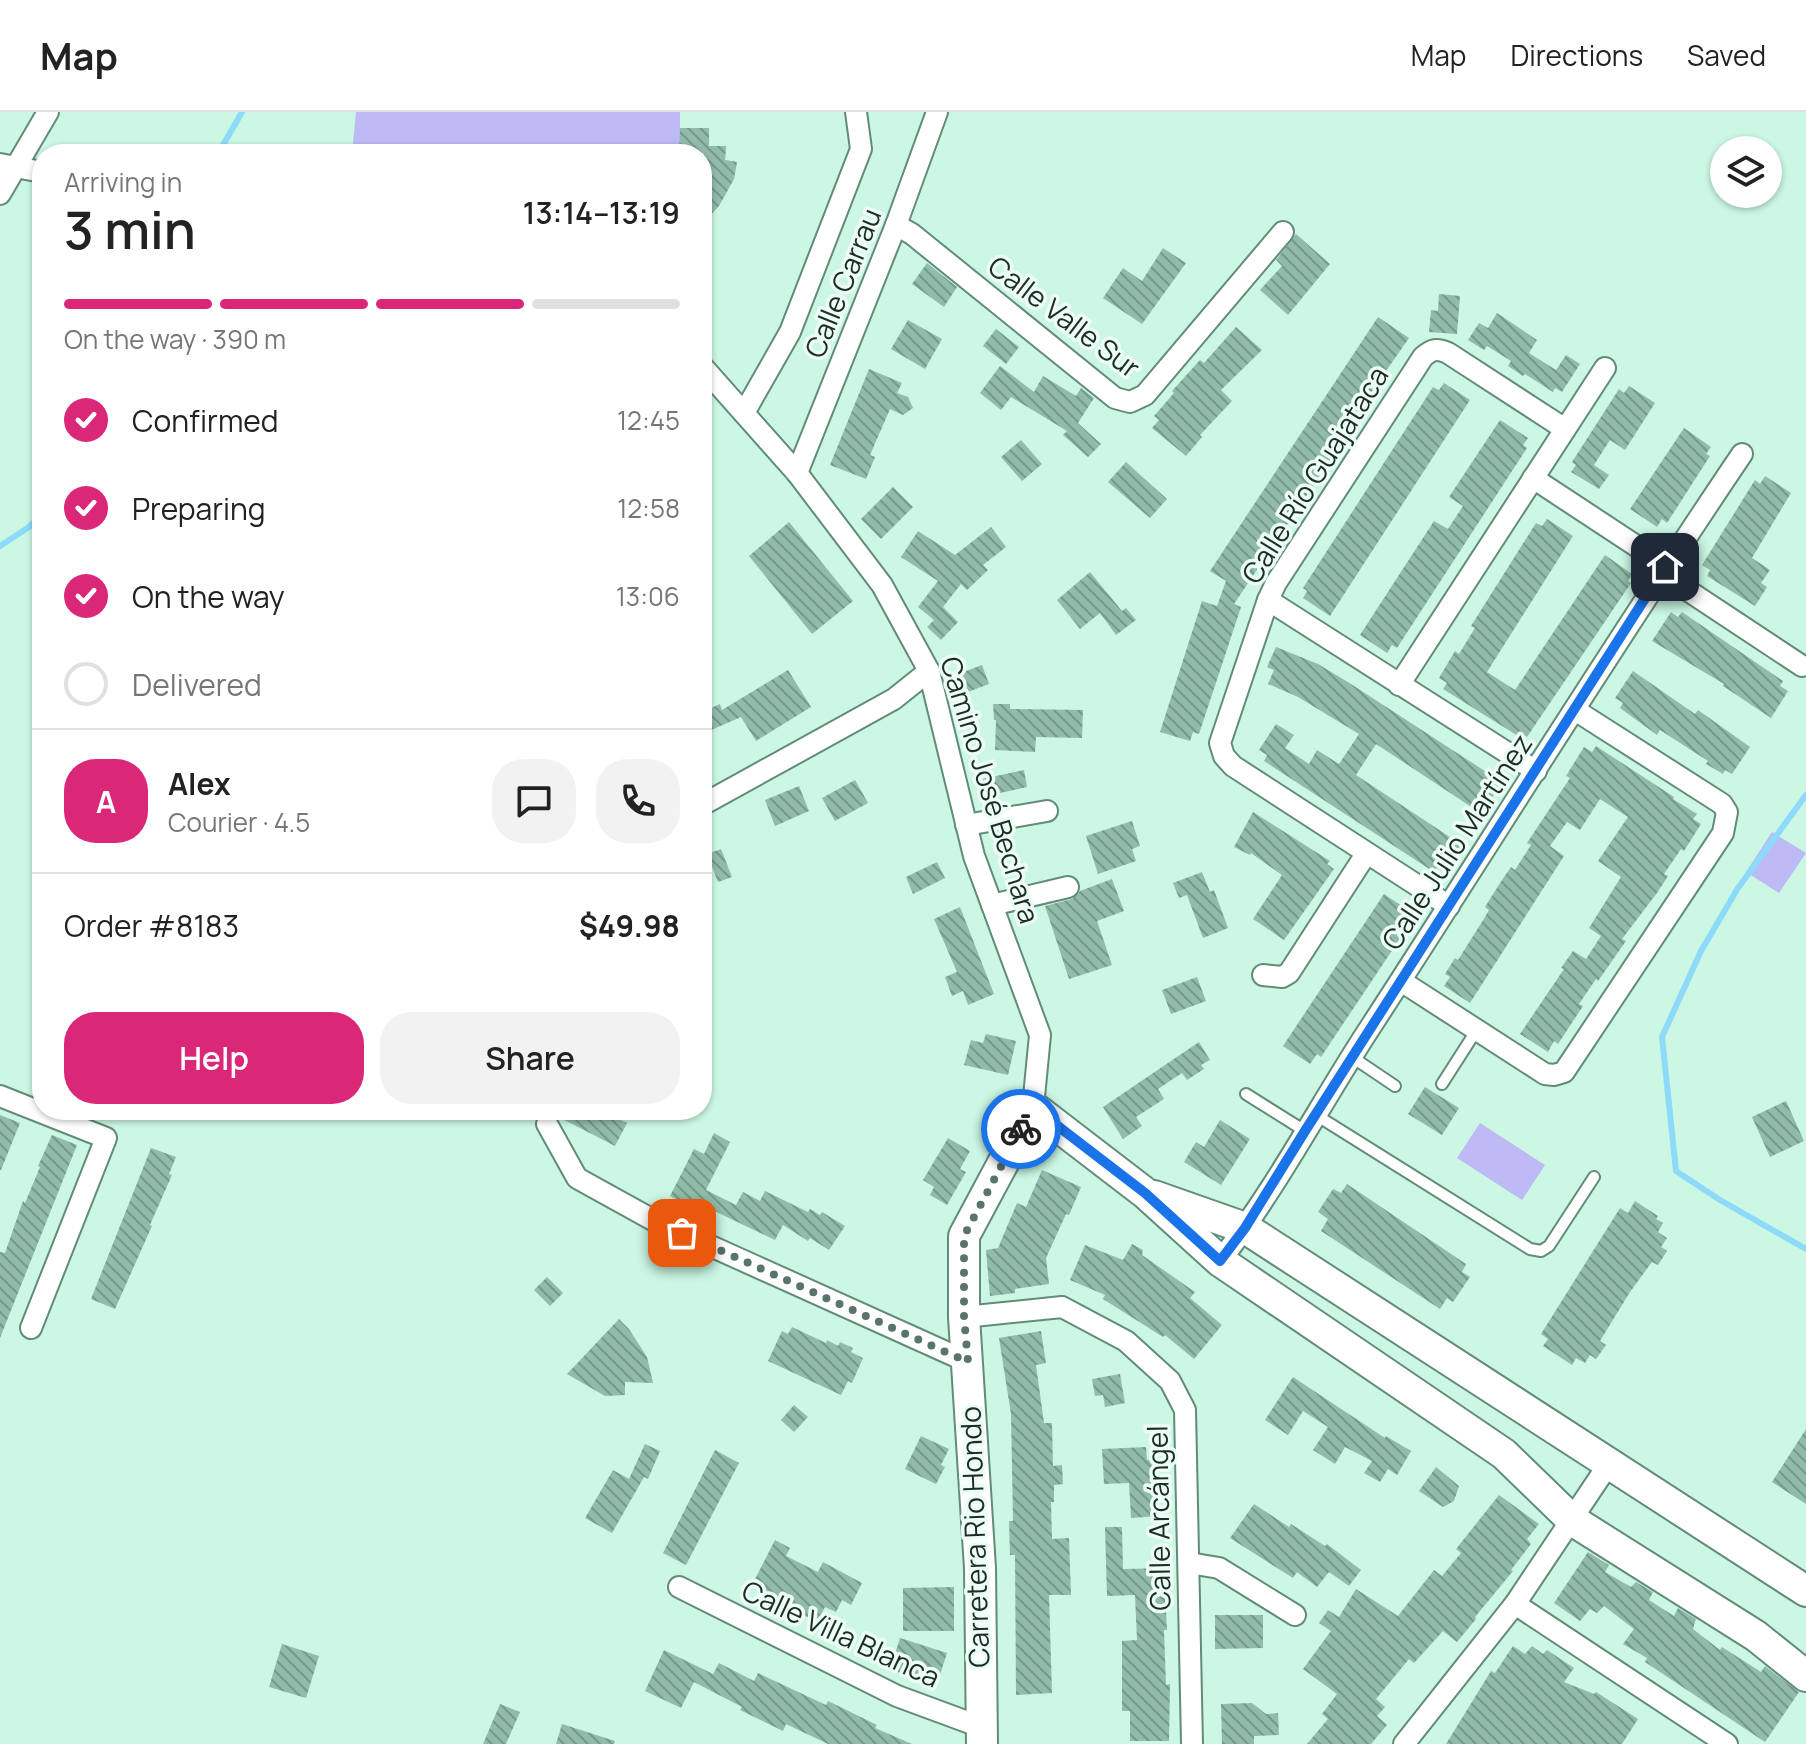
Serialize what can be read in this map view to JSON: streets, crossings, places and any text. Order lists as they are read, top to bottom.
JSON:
{
  "streets": {
    "street": [
      "Calle Carrau",
      "Calle Valle Sur",
      "Calle Río Guajataca",
      "Camino José Bechara",
      "Calle Julio Martínez",
      "Calle Arcángel",
      "Carretera Rio Hondo",
      "Calle Villa Blanca"
    ]
  },
  "crossings": [
    ["Calle Carrau", "Calle Valle Sur"],
    ["Calle Carrau", "Camino José Bechara"],
    ["Calle Río Guajataca", "Calle Julio Martínez"],
    ["Camino José Bechara", "Carretera Rio Hondo"],
    ["Calle Arcángel", "Carretera Rio Hondo"],
    ["Carretera Rio Hondo", "Calle Villa Blanca"]
  ],
  "page": {
    "header": "Map",
    "nav": ["Map", "Directions", "Saved"],
    "heading": ["3 min", "Arriving in", "13:14–13:19"],
    "panel": [
      "Alex",
      "Courier · 4.5",
      "Order #8183",
      "$49.98"
    ],
    "bar": "On the way · 390 m",
    "list": [
      ["Confirmed", "12:45"],
      ["Preparing", "12:58"],
      ["On the way", "13:06"],
      "Delivered"
    ],
    "round": "A",
    "buttons": ["Help", "Share"]
  }
}
